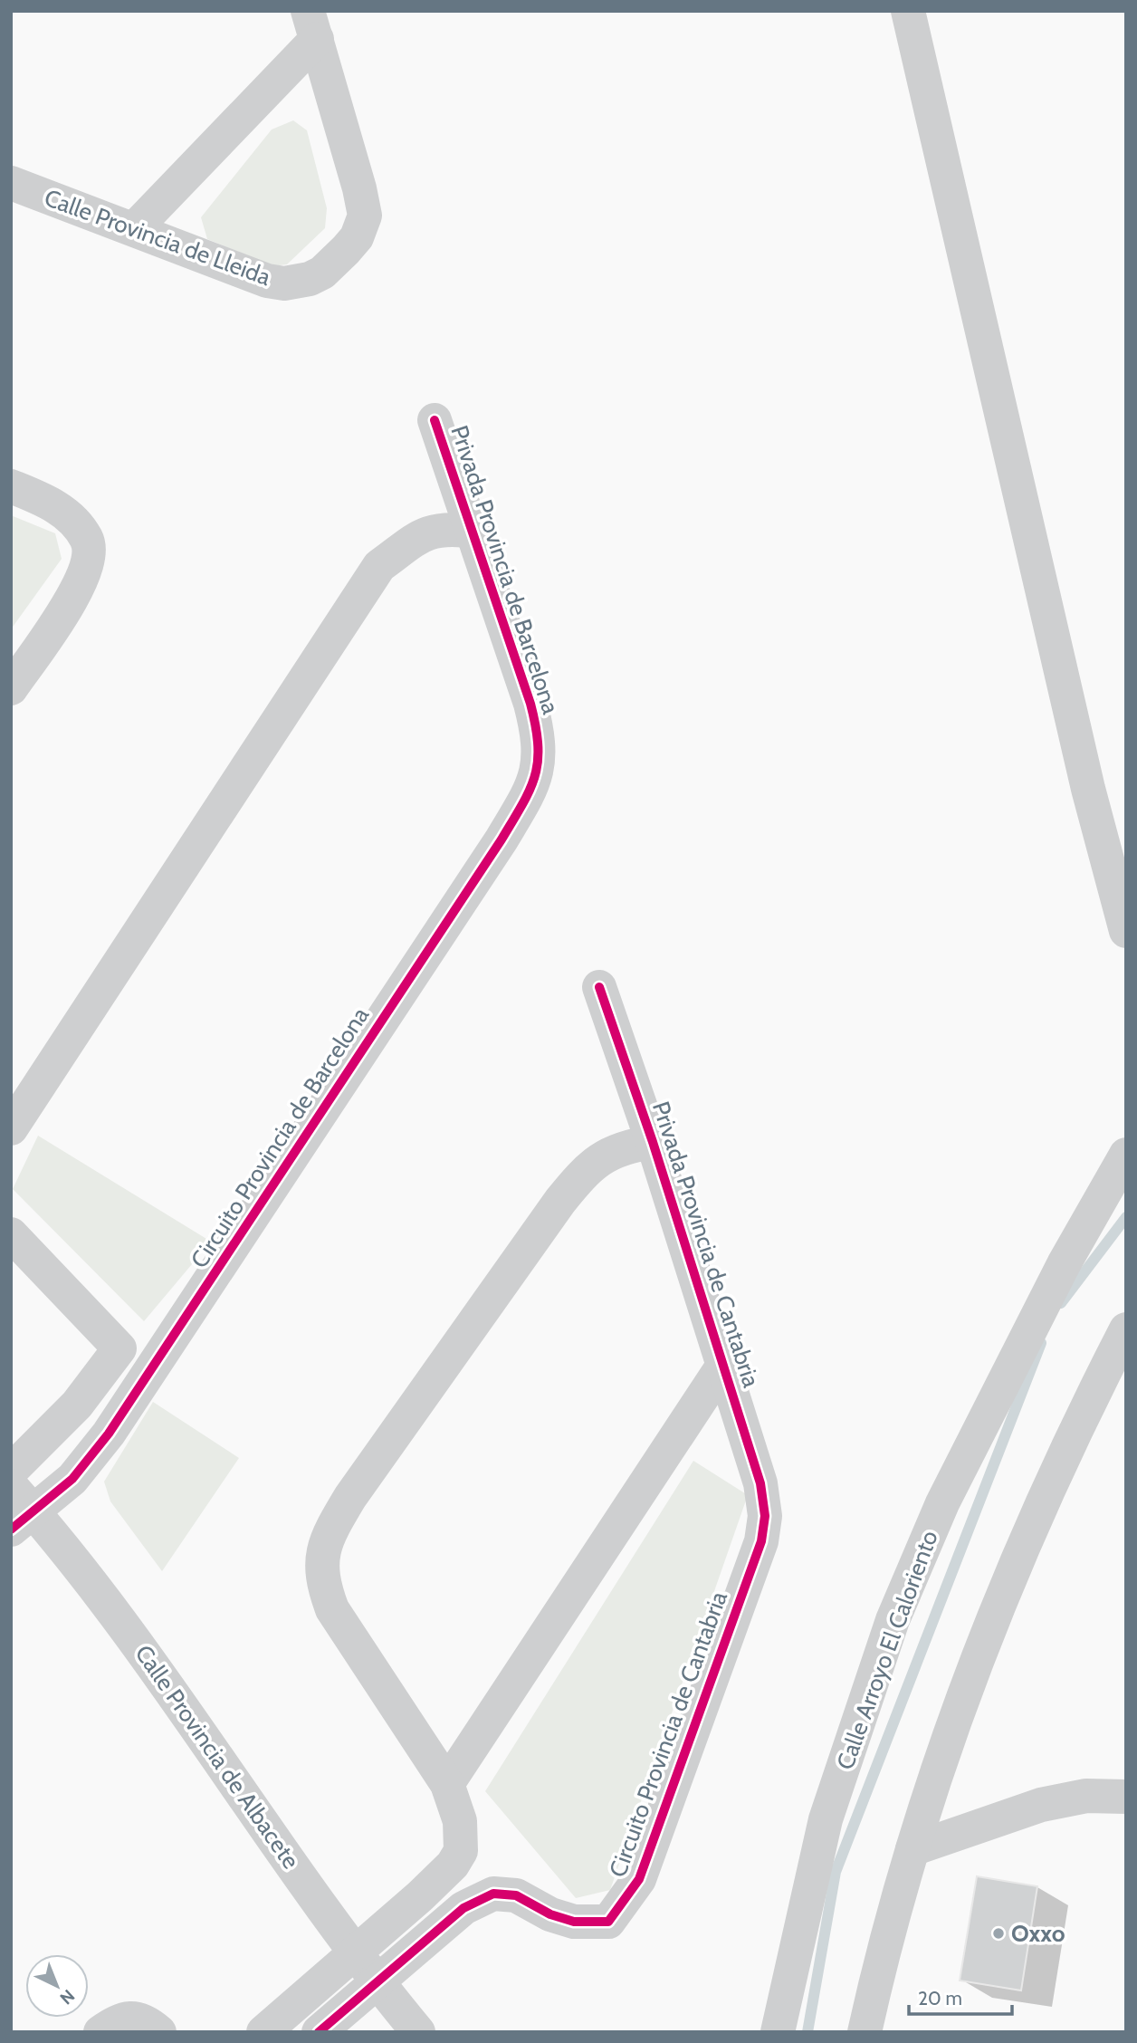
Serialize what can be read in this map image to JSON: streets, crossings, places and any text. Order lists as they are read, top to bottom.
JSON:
{
  "streets": {
    "street": [
      "Calle Provincia de Lleida",
      "Privada Provincia de Barcelona",
      "Circuito Provincia de Barcelona",
      "Privada Provincia de Cantabria",
      "Calle Arroyo El Caloriento",
      "Circuito Provincia de Cantabria",
      "Calle Provincia de Albacete"
    ]
  },
  "crossings": [
    ["Privada Provincia de Barcelona", "Circuito Provincia de Barcelona"],
    ["Circuito Provincia de Barcelona", "Calle Provincia de Albacete"],
    ["Privada Provincia de Cantabria", "Circuito Provincia de Cantabria"],
    ["Circuito Provincia de Cantabria", "Calle Provincia de Albacete"]
  ],
  "places": ["Oxxo"],
  "scale_bar": "20 m",
  "north": "bottom right"
}
